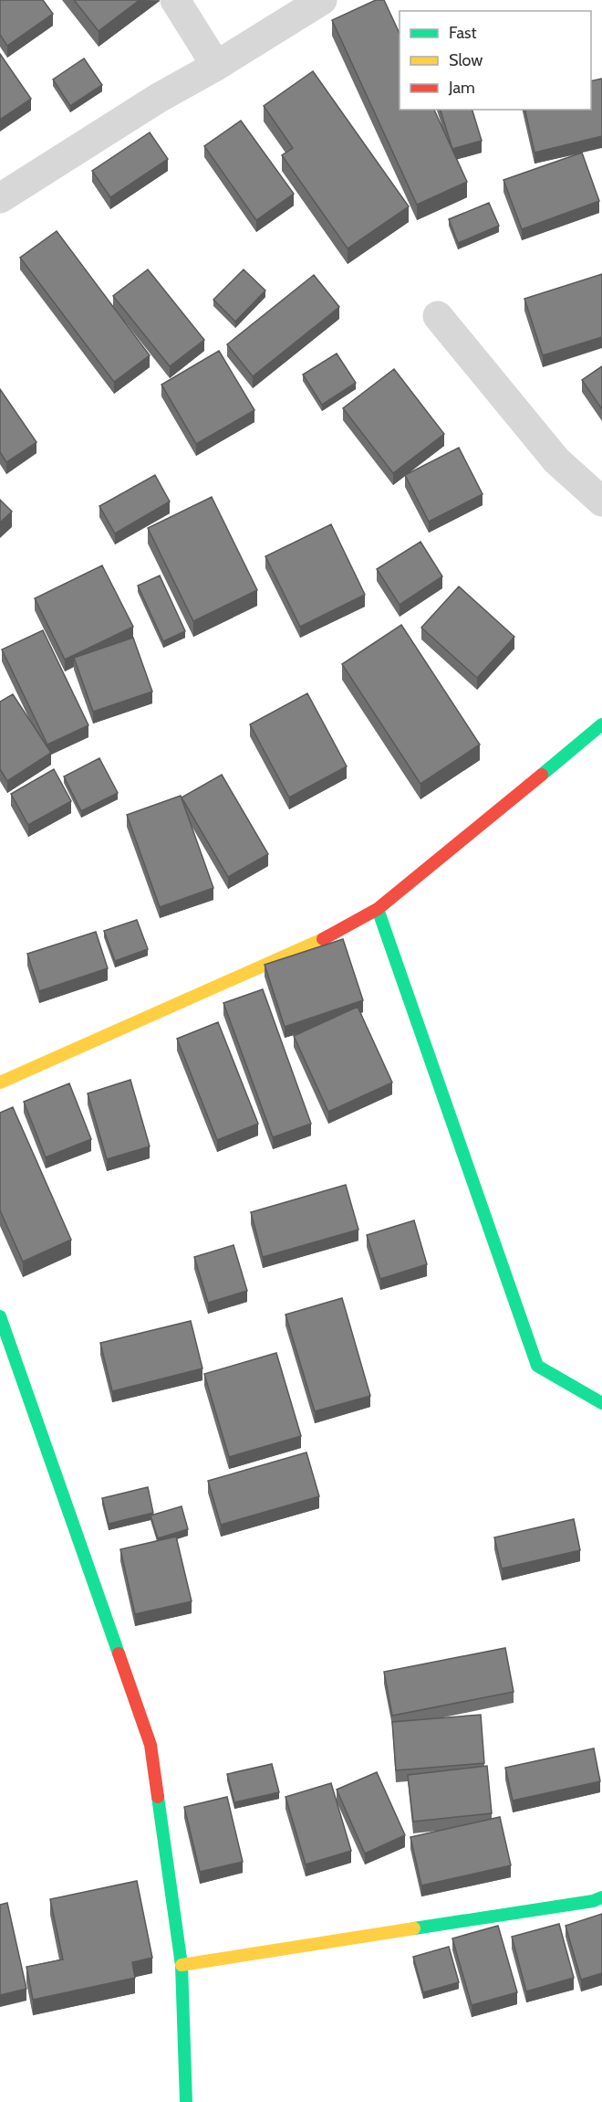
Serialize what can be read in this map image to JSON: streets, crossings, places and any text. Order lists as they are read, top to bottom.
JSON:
{
  "legend": ["Fast", "Slow", "Jam"]
}
